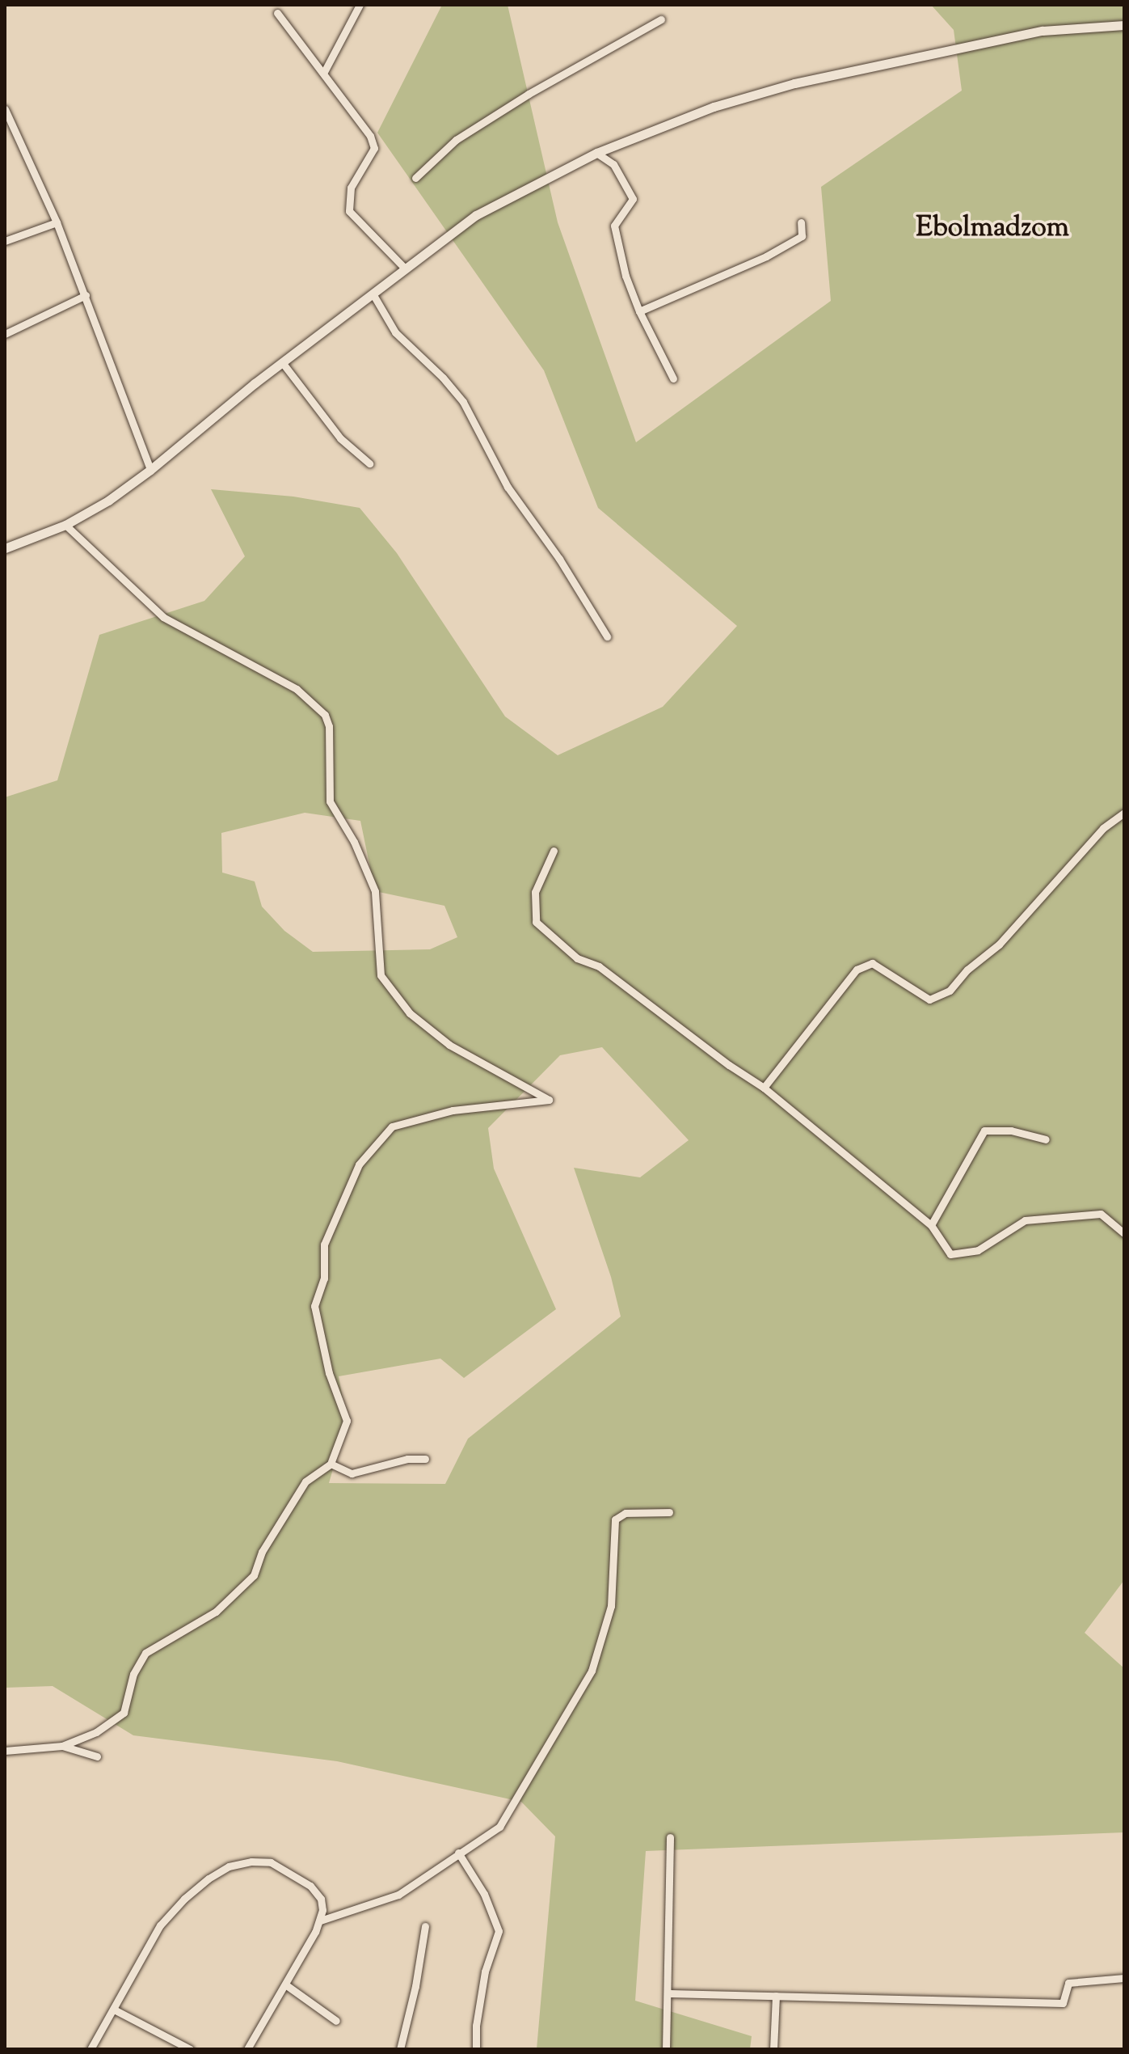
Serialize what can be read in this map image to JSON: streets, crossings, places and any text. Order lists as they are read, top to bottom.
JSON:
{
  "districts": ["Ebolmadzom"]
}
